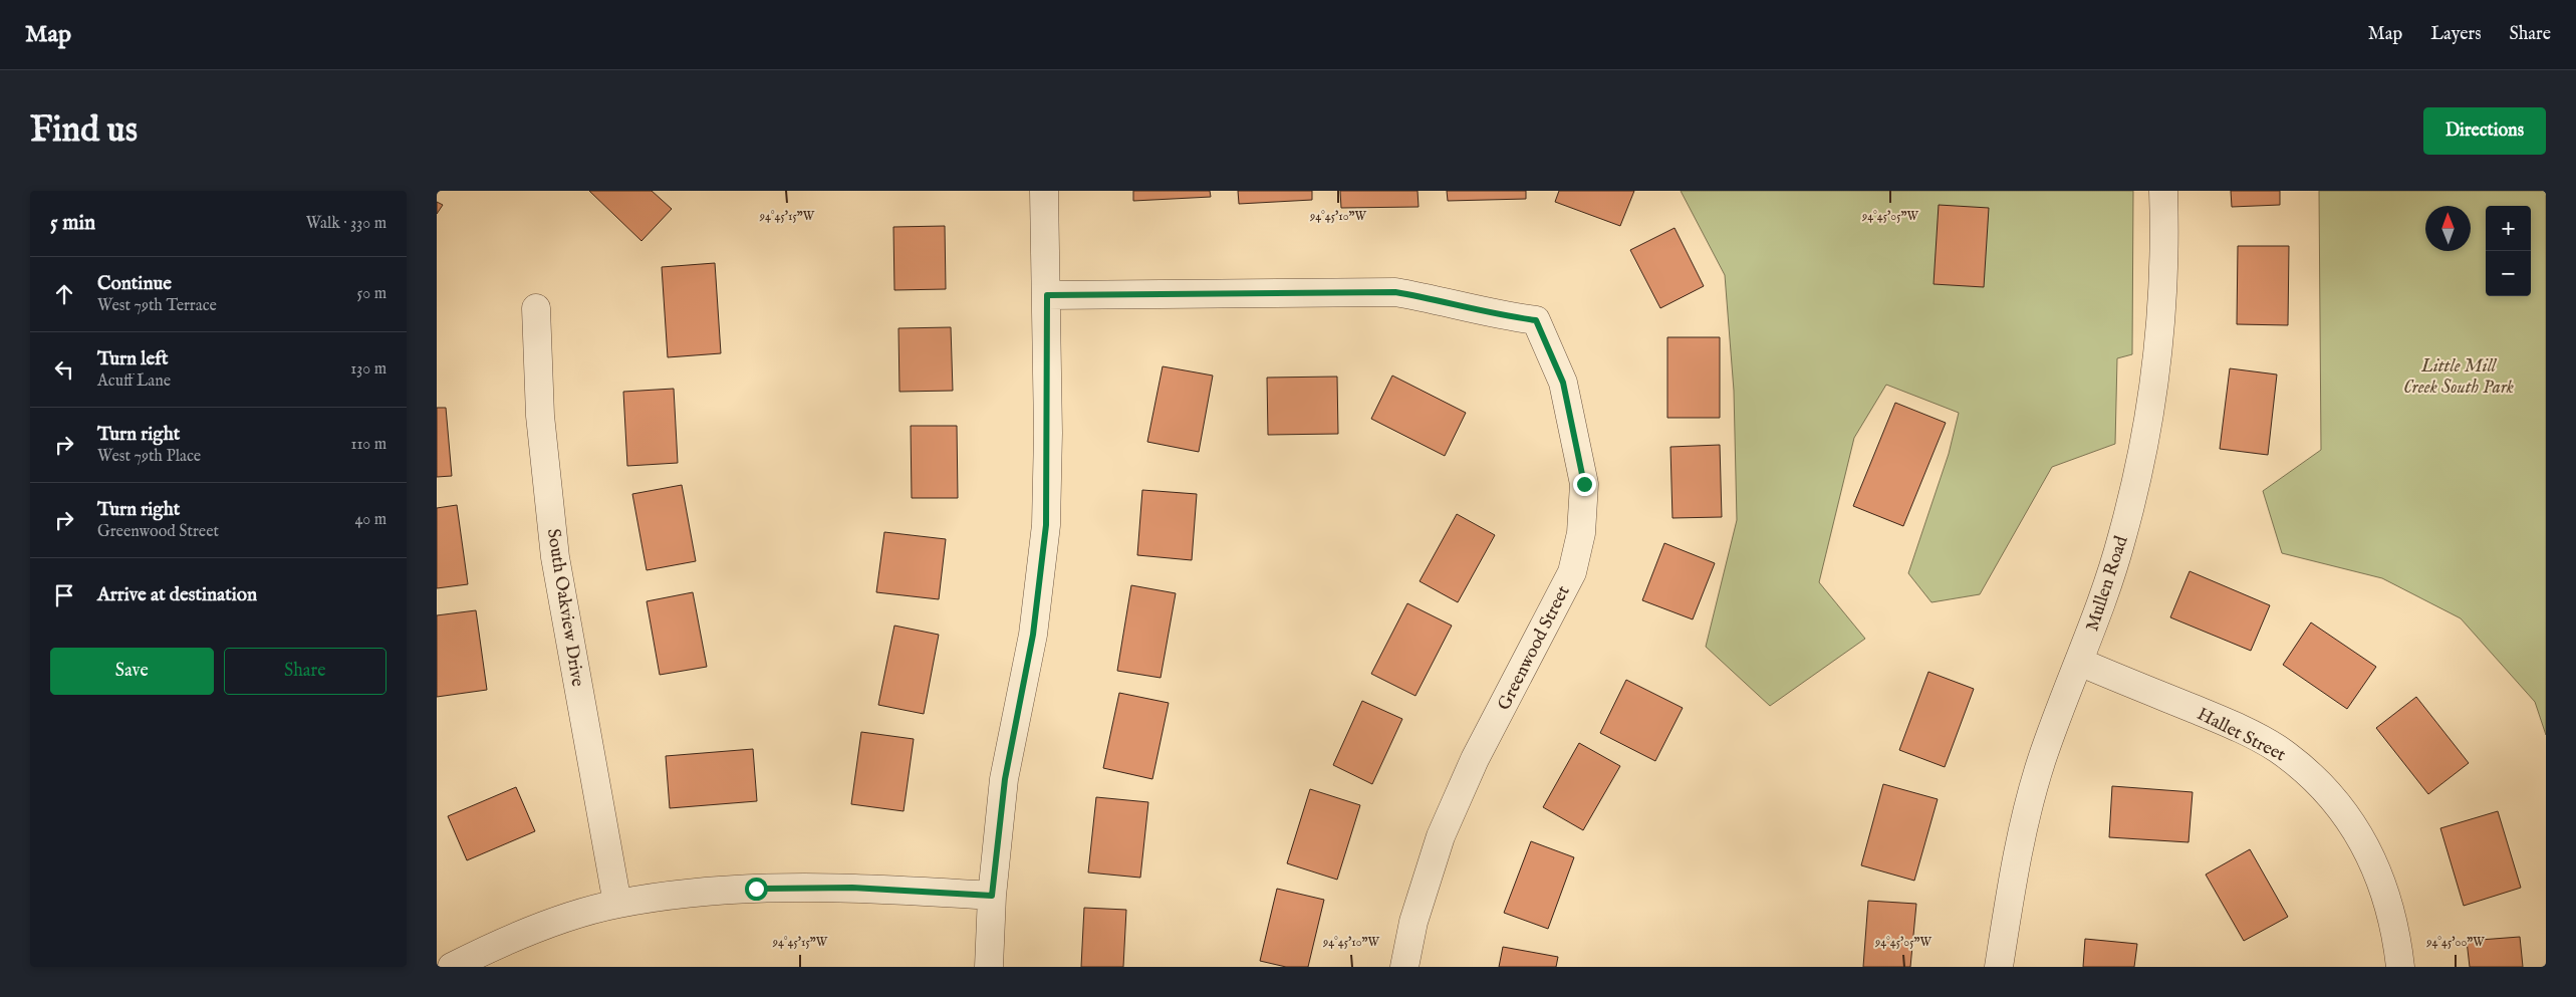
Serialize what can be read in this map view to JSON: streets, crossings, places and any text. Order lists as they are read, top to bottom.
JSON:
{
  "streets": {
    "street": [
      "Mullen Road",
      "South Oakview Drive",
      "Greenwood Street",
      "Hallet Street"
    ]
  },
  "crossings": [
    ["Mullen Road", "Hallet Street"]
  ],
  "parks": ["Little Mill Creek South Park"],
  "north": "top",
  "page": {
    "header": "Map",
    "nav": ["Map", "Layers", "Share"],
    "buttons": [
      "Directions",
      ["Save", "Share"]
    ],
    "title": "Find us",
    "heading": ["5 min", "Walk · 330 m"],
    "map_buttons": ["+", "−"],
    "list": [
      ["Continue", "West 79th Terrace", "50 m"],
      ["Turn left", "Acuff Lane", "130 m"],
      ["Turn right", "West 79th Place", "110 m"],
      ["Turn right", "Greenwood Street", "40 m"],
      "Arrive at destination"
    ]
  },
  "coordinates": [
    "94°45'15\"W",
    "94°45'10\"W",
    "94°45'05\"W",
    "94°45'00\"W"
  ]
}
